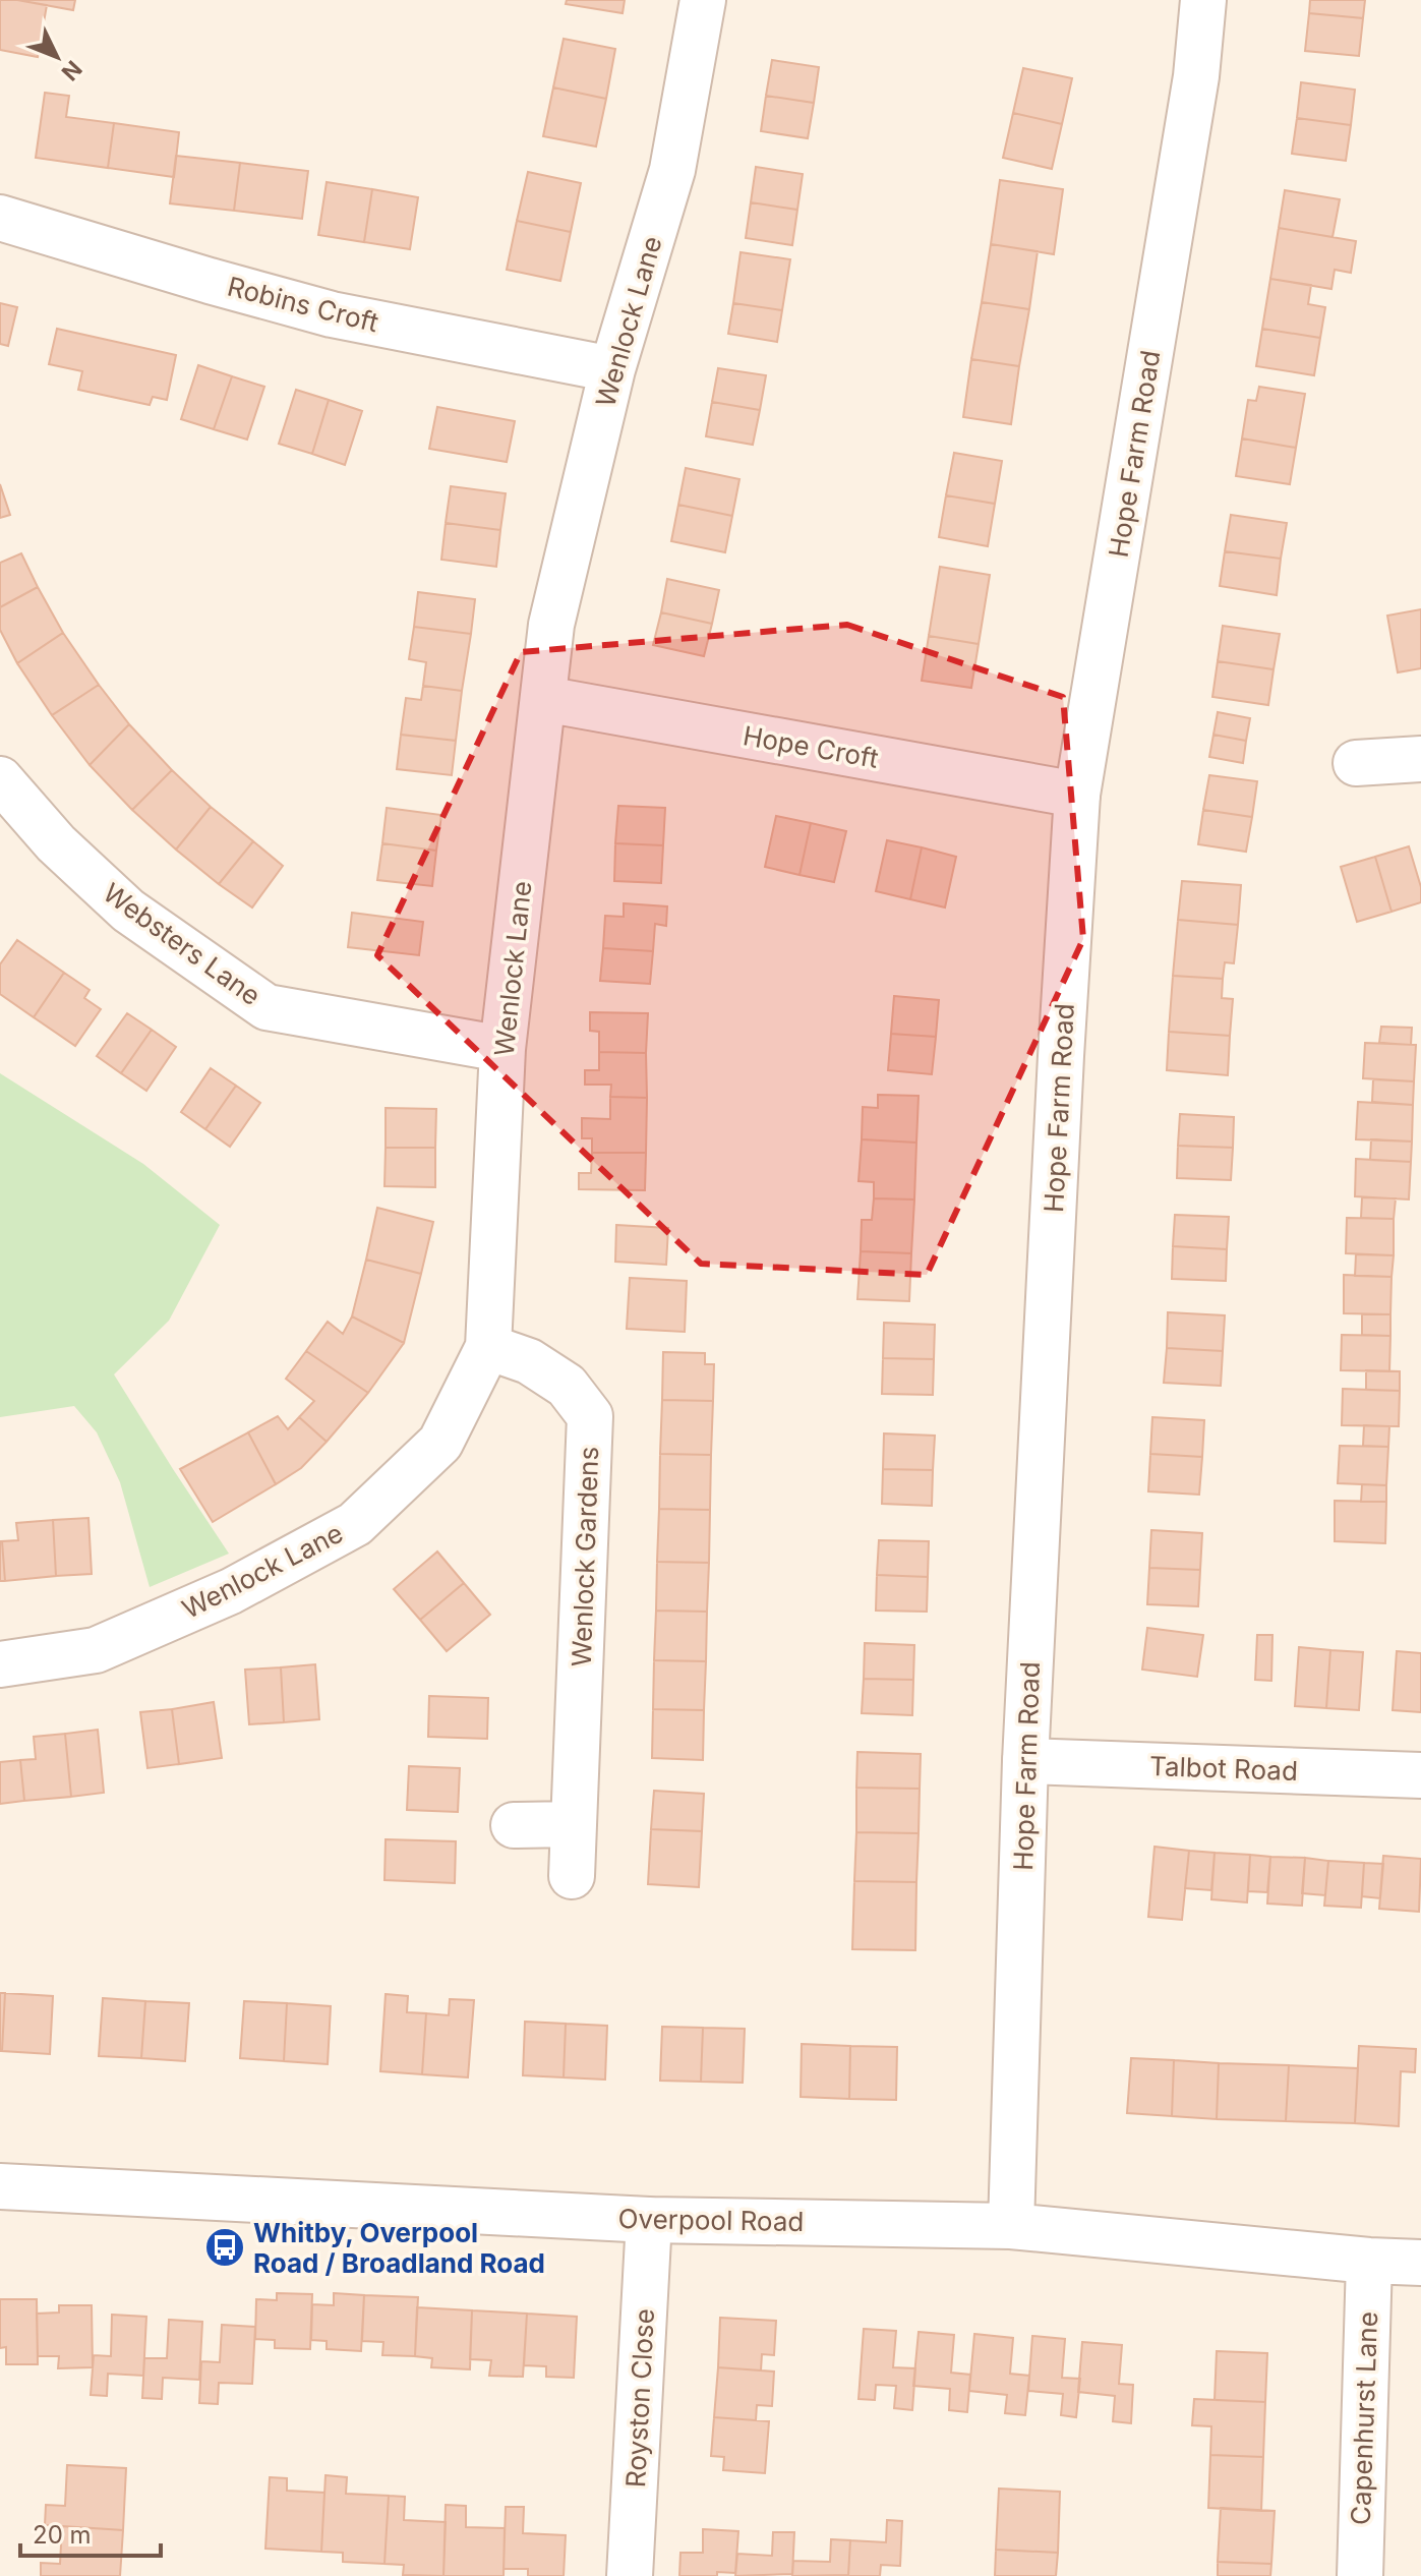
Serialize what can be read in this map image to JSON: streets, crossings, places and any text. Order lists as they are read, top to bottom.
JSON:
{
  "streets": {
    "street": [
      "Robins Croft",
      "Wenlock Lane",
      "Hope Farm Road",
      "Hope Croft",
      "Websters Lane",
      "Wenlock Gardens",
      "Talbot Road",
      "Overpool Road",
      "Royston Close",
      "Capenhurst Lane"
    ]
  },
  "crossings": [
    ["Robins Croft", "Wenlock Lane"],
    ["Wenlock Lane", "Hope Croft"],
    ["Wenlock Lane", "Websters Lane"],
    ["Wenlock Lane", "Wenlock Gardens"],
    ["Hope Farm Road", "Hope Croft"],
    ["Hope Farm Road", "Talbot Road"],
    ["Hope Farm Road", "Overpool Road"],
    ["Overpool Road", "Royston Close"],
    ["Overpool Road", "Capenhurst Lane"]
  ],
  "places": {
    "bus stop": ["Whitby, Overpool Road / Broadland Road"]
  },
  "scale_bar": "20 m",
  "north": "bottom right"
}
